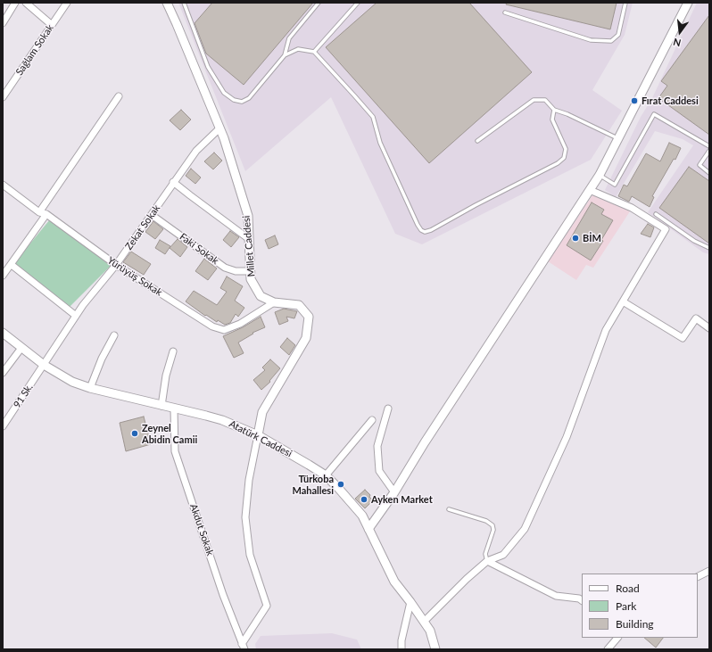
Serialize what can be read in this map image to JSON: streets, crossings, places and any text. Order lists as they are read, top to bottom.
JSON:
{
  "streets": {
    "street": [
      "Sağlam Sokak",
      "Zekat Sokak",
      "Millet Caddesi",
      "Faki Sokak",
      "Yürüyüş Sokak",
      "91 Sk.",
      "Atatürk Caddesi",
      "Akdut Sokak"
    ]
  },
  "crossings": [
    ["Zekat Sokak", "Millet Caddesi"],
    ["Zekat Sokak", "Faki Sokak"],
    ["Zekat Sokak", "Yürüyüş Sokak"],
    ["Zekat Sokak", "91 Sk."],
    ["Zekat Sokak", "Atatürk Caddesi"],
    ["Millet Caddesi", "Faki Sokak"],
    ["Millet Caddesi", "Yürüyüş Sokak"],
    ["Millet Caddesi", "Atatürk Caddesi"],
    ["91 Sk.", "Atatürk Caddesi"],
    ["Atatürk Caddesi", "Akdut Sokak"]
  ],
  "places": [
    "Fırat Caddesi",
    "BİM",
    "Zeynel Abidin Camii",
    "Türkoba Mahallesi",
    "Ayken Market"
  ],
  "legend": ["Road", "Park", "Building"],
  "north": "bottom"
}
